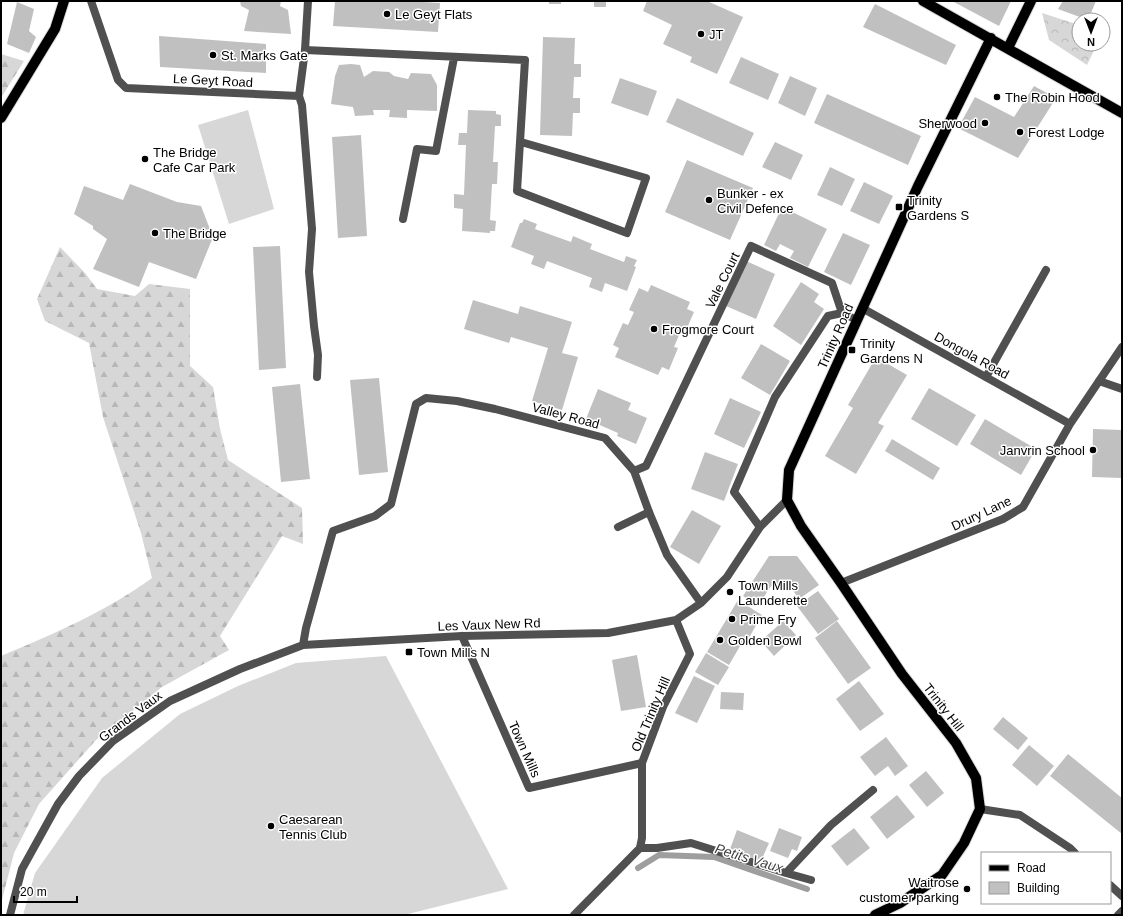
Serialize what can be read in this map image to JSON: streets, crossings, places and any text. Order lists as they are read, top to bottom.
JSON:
{
  "streets": {
    "main road": ["Trinity Road", "Trinity Hill"],
    "street": [
      "Le Geyt Road",
      "Vale Court",
      "Dongola Road",
      "Valley Road",
      "Drury Lane",
      "Les Vaux New Rd",
      "Old Trinity Hill",
      "Grands Vaux",
      "Town Mills"
    ]
  },
  "crossings": [
    ["Vale Court", "Valley Road"],
    ["Trinity Road", "Dongola Road"],
    ["Trinity Road", "Trinity Hill"],
    ["Dongola Road", "Drury Lane"],
    ["Valley Road", "Les Vaux New Rd"],
    ["Valley Road", "Grands Vaux"],
    ["Drury Lane", "Trinity Hill"],
    ["Les Vaux New Rd", "Old Trinity Hill"],
    ["Les Vaux New Rd", "Grands Vaux"],
    ["Les Vaux New Rd", "Town Mills"],
    ["Old Trinity Hill", "Town Mills"]
  ],
  "water": ["Petits Vaux"],
  "places": {
    "other": [
      "Le Geyt Flats",
      "JT",
      "St. Marks Gate",
      "The Robin Hood",
      "Sherwood",
      "Forest Lodge",
      "The Bridge Cafe Car Park",
      "Bunker - ex Civil Defence",
      "The Bridge",
      "Frogmore Court",
      "Janvrin School",
      "Town Mills Launderette",
      "Prime Fry",
      "Golden Bowl",
      "Caesarean Tennis Club",
      "Waitrose customer parking"
    ],
    "transit": ["Trinity Gardens S", "Trinity Gardens N", "Town Mills N"]
  },
  "legend": ["Road", "Building"],
  "scale_bar": "20 m",
  "north": "bottom"
}
